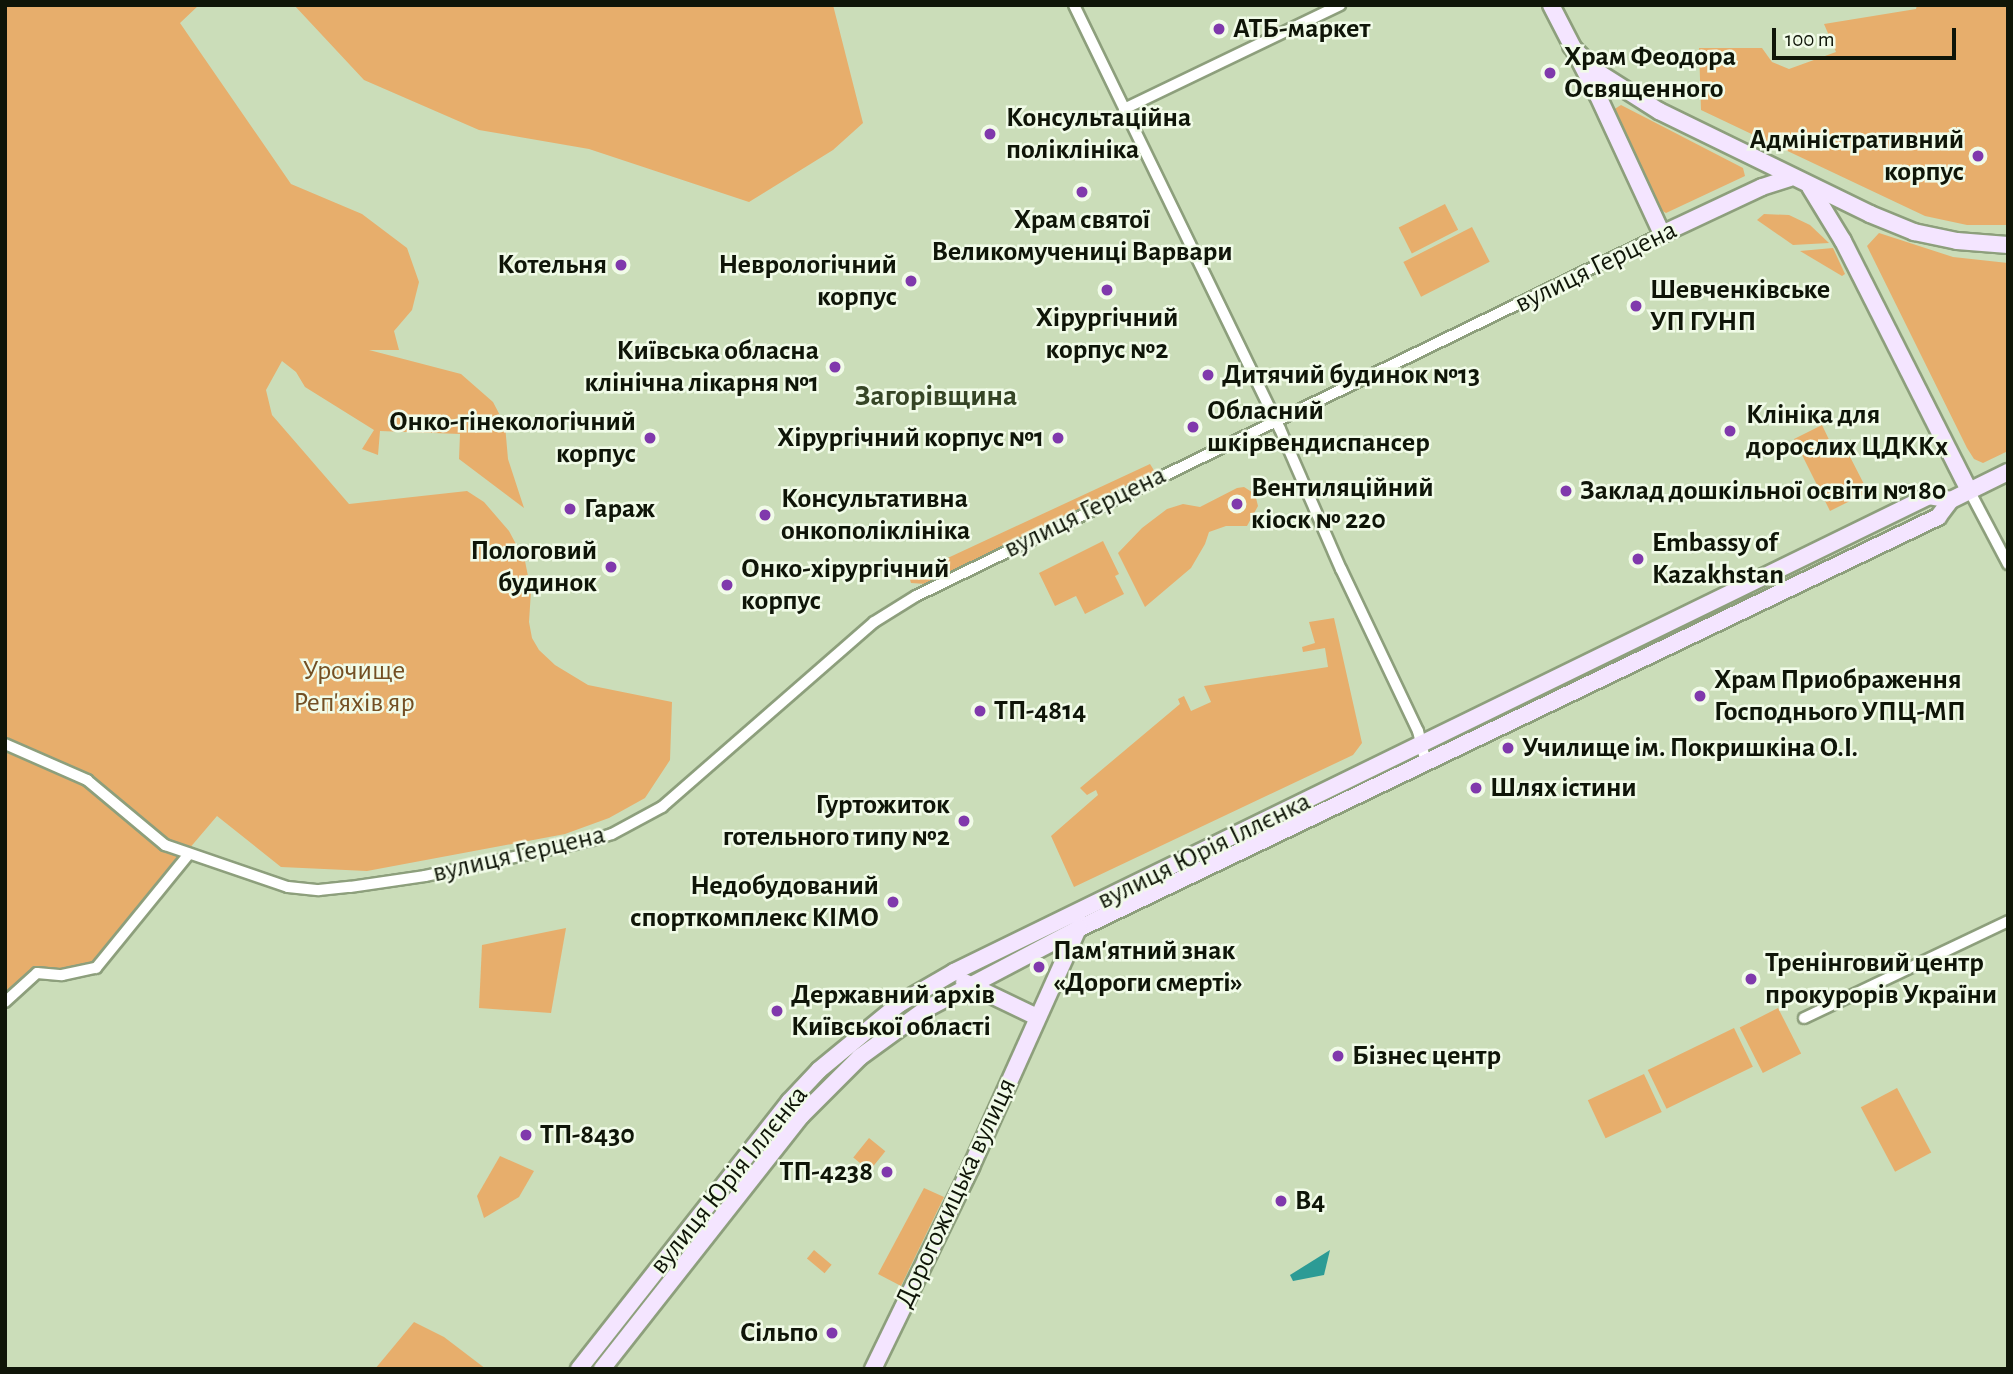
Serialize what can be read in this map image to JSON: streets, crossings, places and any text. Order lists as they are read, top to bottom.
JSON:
{
  "streets": {
    "main road": ["вулиця Герцена", "вулиця Юрія Іллєнка", "Дорогожицька вулиця"]
  },
  "crossings": [
    ["вулиця Юрія Іллєнка", "Дорогожицька вулиця"]
  ],
  "districts": ["Загорівщина"],
  "parks": ["Урочище Реп'яхів яр"],
  "places": [
    "АТБ-маркет",
    "Храм Феодора Освященного",
    "Консультаційна поліклініка",
    "Адміністративний корпус",
    "Храм святої Великомучениці Варвари",
    "Котельня",
    "Неврологічний корпус",
    "Хірургічний корпус №2",
    "Шевченківське УП ГУНП",
    "Київська обласна клінічна лікарня №1",
    "Дитячий будинок №13",
    "Обласний шкірвендиспансер",
    "Клініка для дорослих ЦДККх",
    "Онко-гінекологічний корпус",
    "Хірургічний корпус №1",
    "Заклад дошкільної освіти №180",
    "Вентиляційний кіоск № 220",
    "Гараж",
    "Консультативна онкополіклініка",
    "Embassy of Kazakhstan",
    "Пологовий будинок",
    "Онко-хірургічний корпус",
    "Храм Приображення Господнього УПЦ-МП",
    "ТП-4814",
    "Училище ім. Покришкіна О.І.",
    "Шлях істини",
    "Гуртожиток готельного типу №2",
    "Недобудований спорткомплекс КІМО",
    "Пам'ятний знак «Дороги смерті»",
    "Тренінговий центр прокурорів України",
    "Державний архів Київської області",
    "Бізнес центр",
    "ТП-8430",
    "ТП-4238",
    "B4",
    "Сільпо"
  ],
  "scale_bar": "100 m"
}
